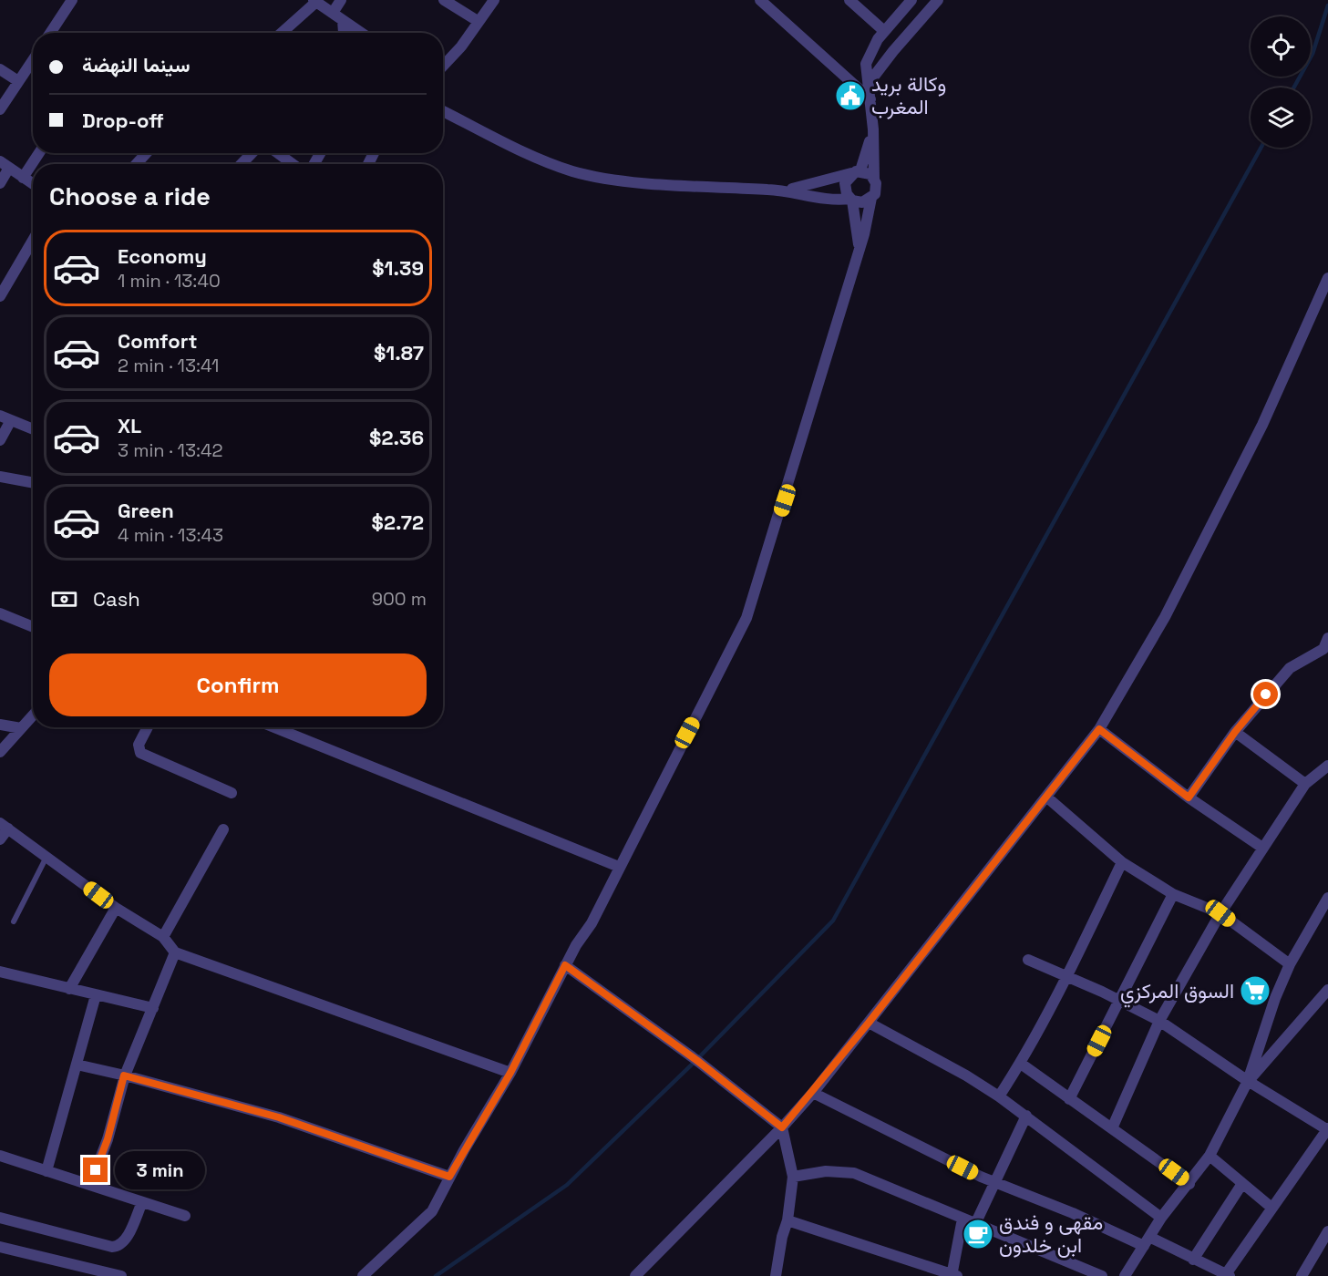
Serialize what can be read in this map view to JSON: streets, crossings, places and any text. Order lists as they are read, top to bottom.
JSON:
{
  "places": {
    "public building": ["وكالة بريد المغرب"],
    "supermarket": ["السوق المركزي"],
    "cafe": ["مقهى و فندق ابن خلدون"]
  },
  "page": {
    "banner": ["سينما النهضة", "Drop-off"],
    "heading": "Choose a ride",
    "list": [
      {
        "name": "Economy",
        "note": "1 min · 13:40",
        "value": "$1.39"
      },
      {
        "name": "Comfort",
        "note": "2 min · 13:41",
        "value": "$1.87"
      },
      {
        "name": "XL",
        "note": "3 min · 13:42",
        "value": "$2.36"
      },
      {
        "name": "Green",
        "note": "4 min · 13:43",
        "value": "$2.72"
      }
    ],
    "pay": ["Cash", "900 m"],
    "buttons": "Confirm",
    "bubble": "3 min"
  }
}
